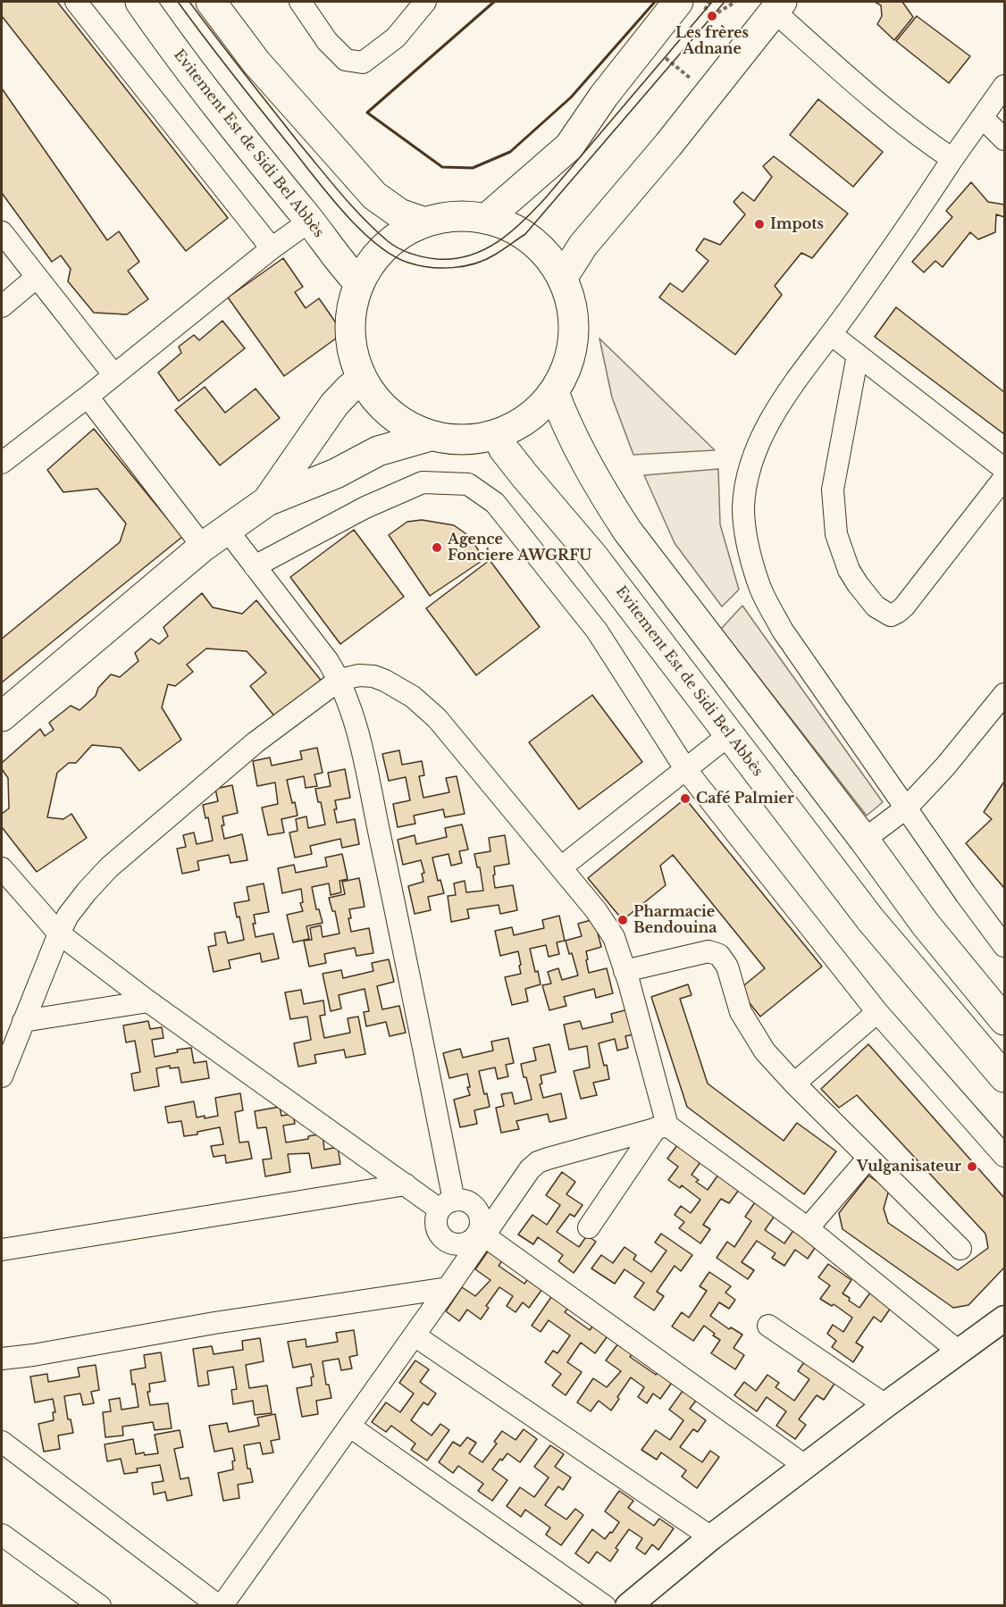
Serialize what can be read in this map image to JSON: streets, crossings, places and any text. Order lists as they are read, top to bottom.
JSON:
{
  "streets": {
    "main road": ["Evitement Est de Sidi Bel Abbès"]
  },
  "places": [
    "Les frères Adnane",
    "Impots",
    "Agence Fonciere AWGRFU",
    "Café Palmier",
    "Pharmacie Bendouina",
    "Vulganisateur"
  ]
}
